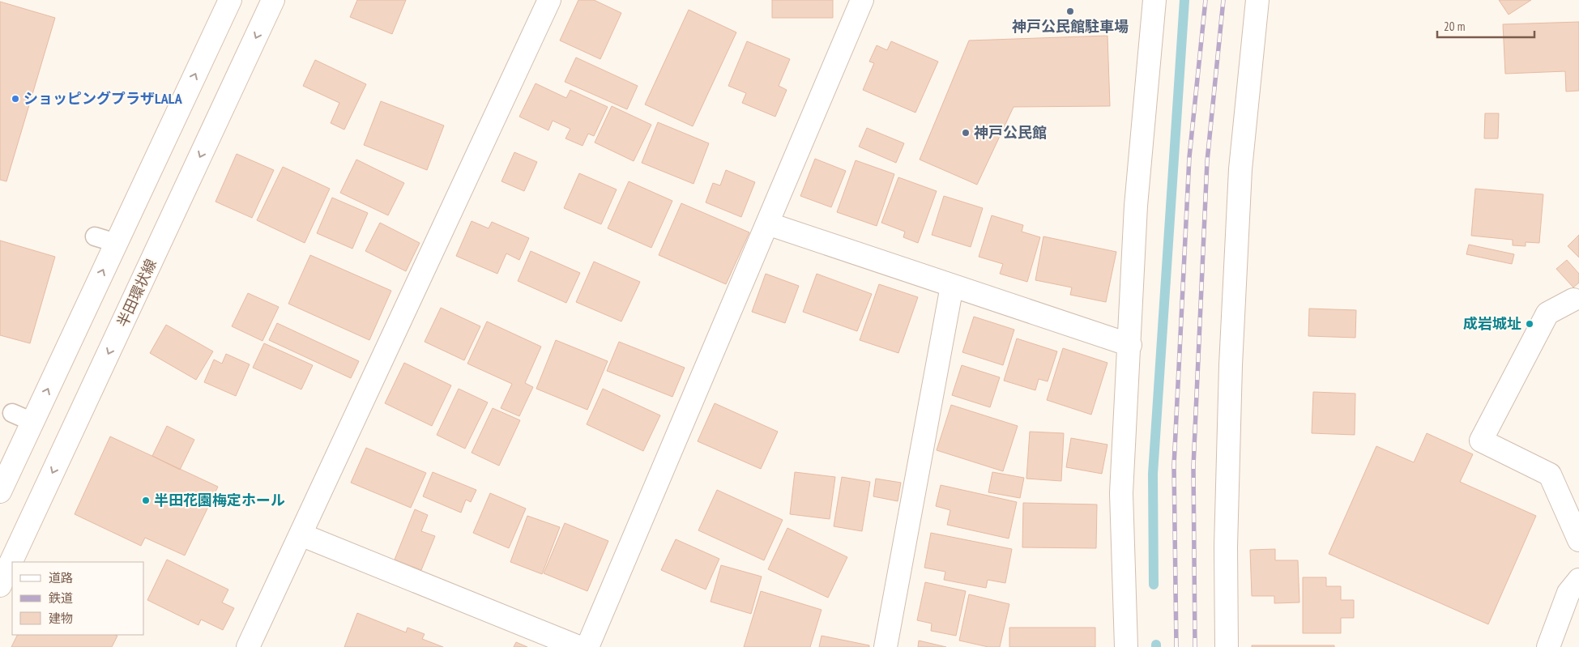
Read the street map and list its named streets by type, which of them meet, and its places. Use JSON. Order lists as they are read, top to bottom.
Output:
{
  "streets": {
    "street": ["半田環状線"]
  },
  "places": [
    "神戸公民館駐車場",
    "ショッピングプラザLALA",
    "神戸公民館",
    "成岩城址",
    "半田花園梅定ホール"
  ],
  "legend": ["道路", "鉄道", "建物"],
  "scale_bar": "20 m"
}
